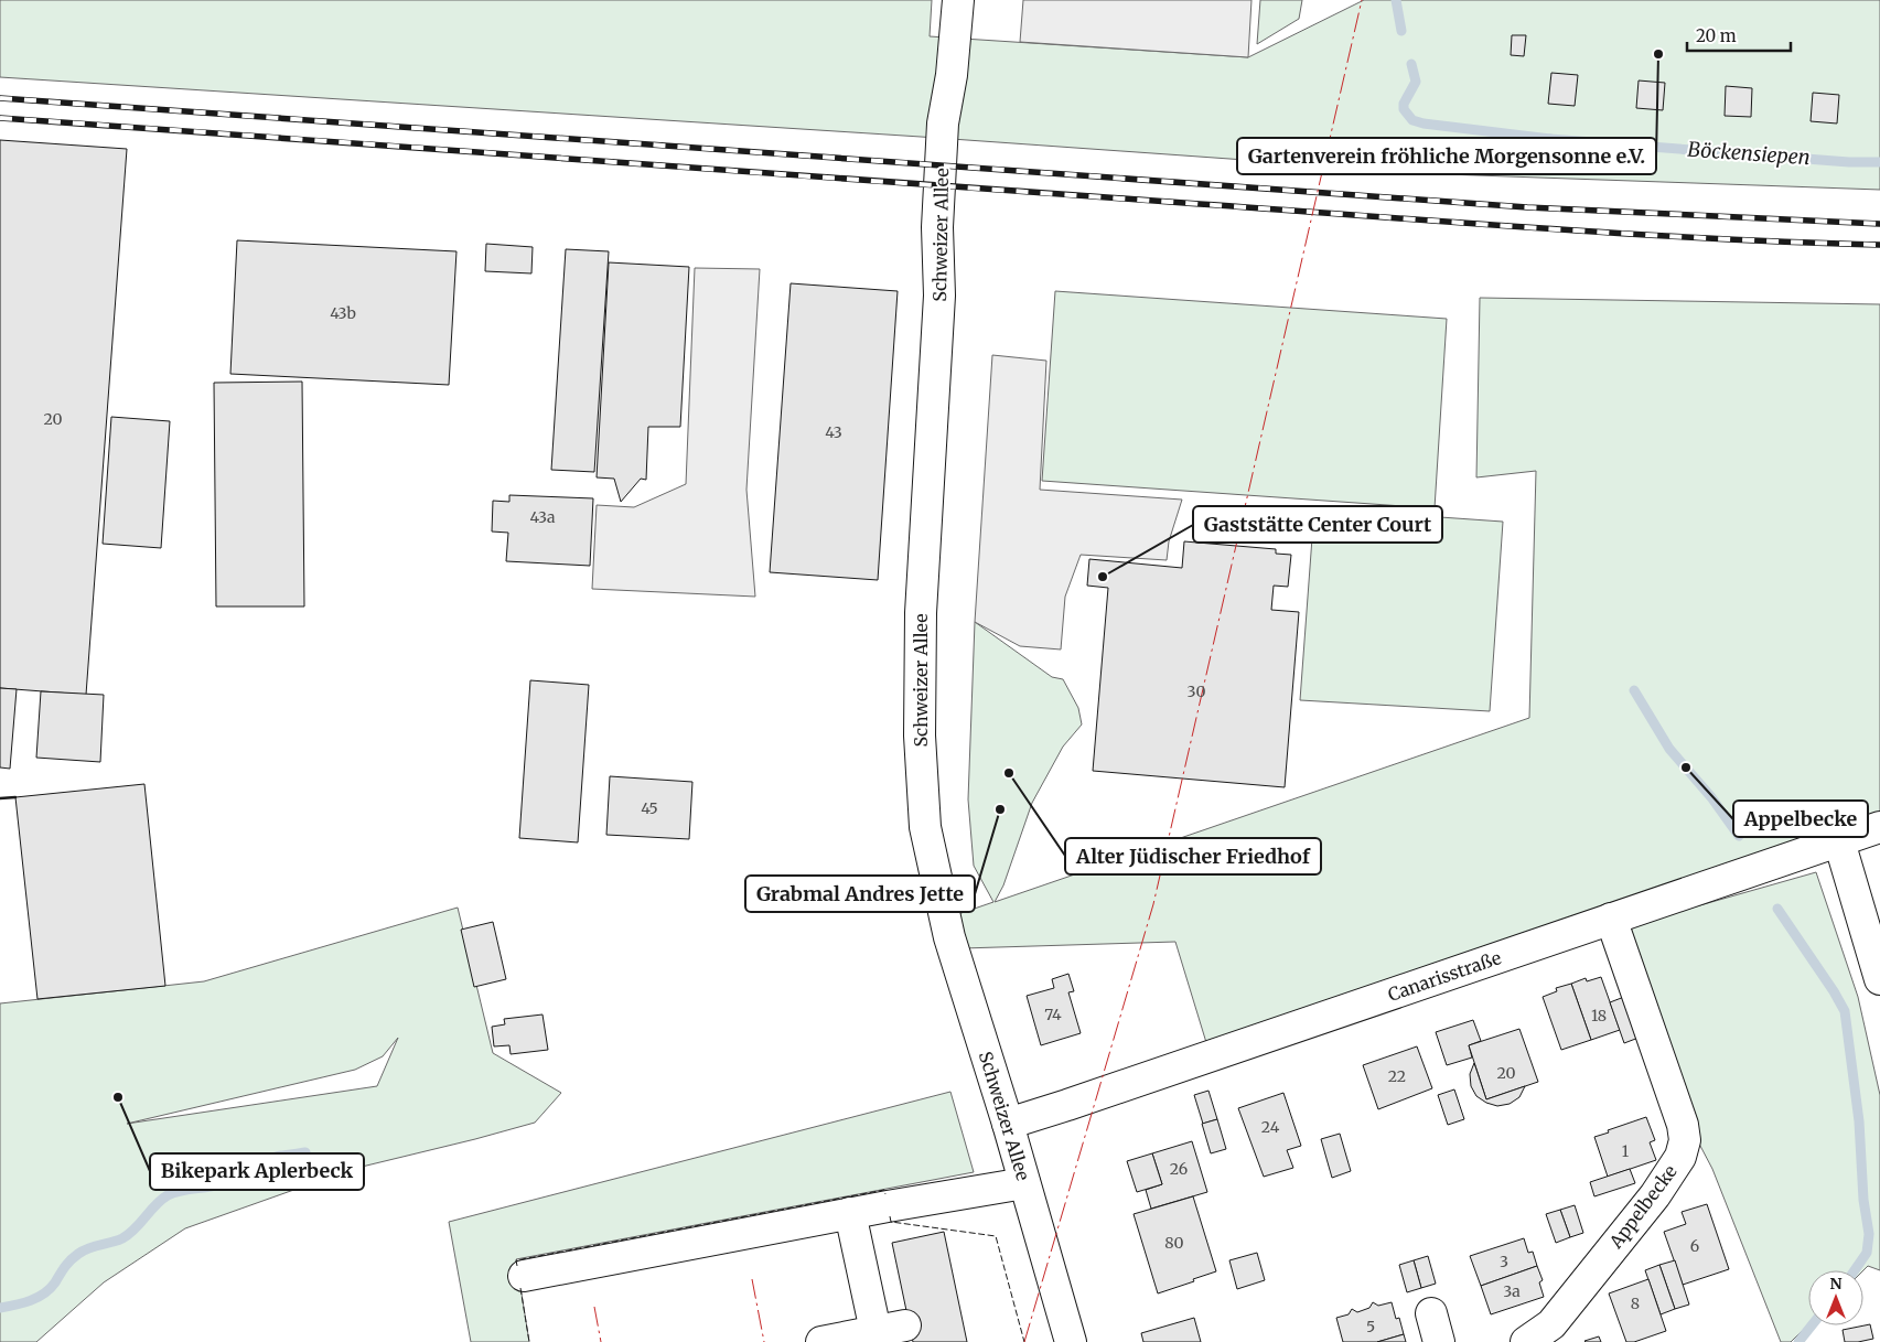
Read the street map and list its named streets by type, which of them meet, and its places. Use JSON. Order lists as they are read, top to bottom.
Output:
{
  "streets": {
    "street": ["Schweizer Allee", "Canarisstraße", "Appelbecke"]
  },
  "crossings": [
    ["Schweizer Allee", "Canarisstraße"],
    ["Canarisstraße", "Appelbecke"]
  ],
  "water": ["Böckensiepen"],
  "places": [
    "Gartenverein fröhliche Morgensonne e.V.",
    "Gaststätte Center Court",
    "Appelbecke",
    "Alter Jüdischer Friedhof",
    "Grabmal Andres Jette",
    "Bikepark Aplerbeck"
  ],
  "house_numbers": [
    "43b",
    "20",
    "43",
    "43a",
    "30",
    "45",
    "74",
    "18",
    "20",
    "22",
    "24",
    "1",
    "26",
    "80",
    "6",
    "3",
    "3a",
    "8",
    "5"
  ],
  "scale_bar": "20 m",
  "north": "top"
}
